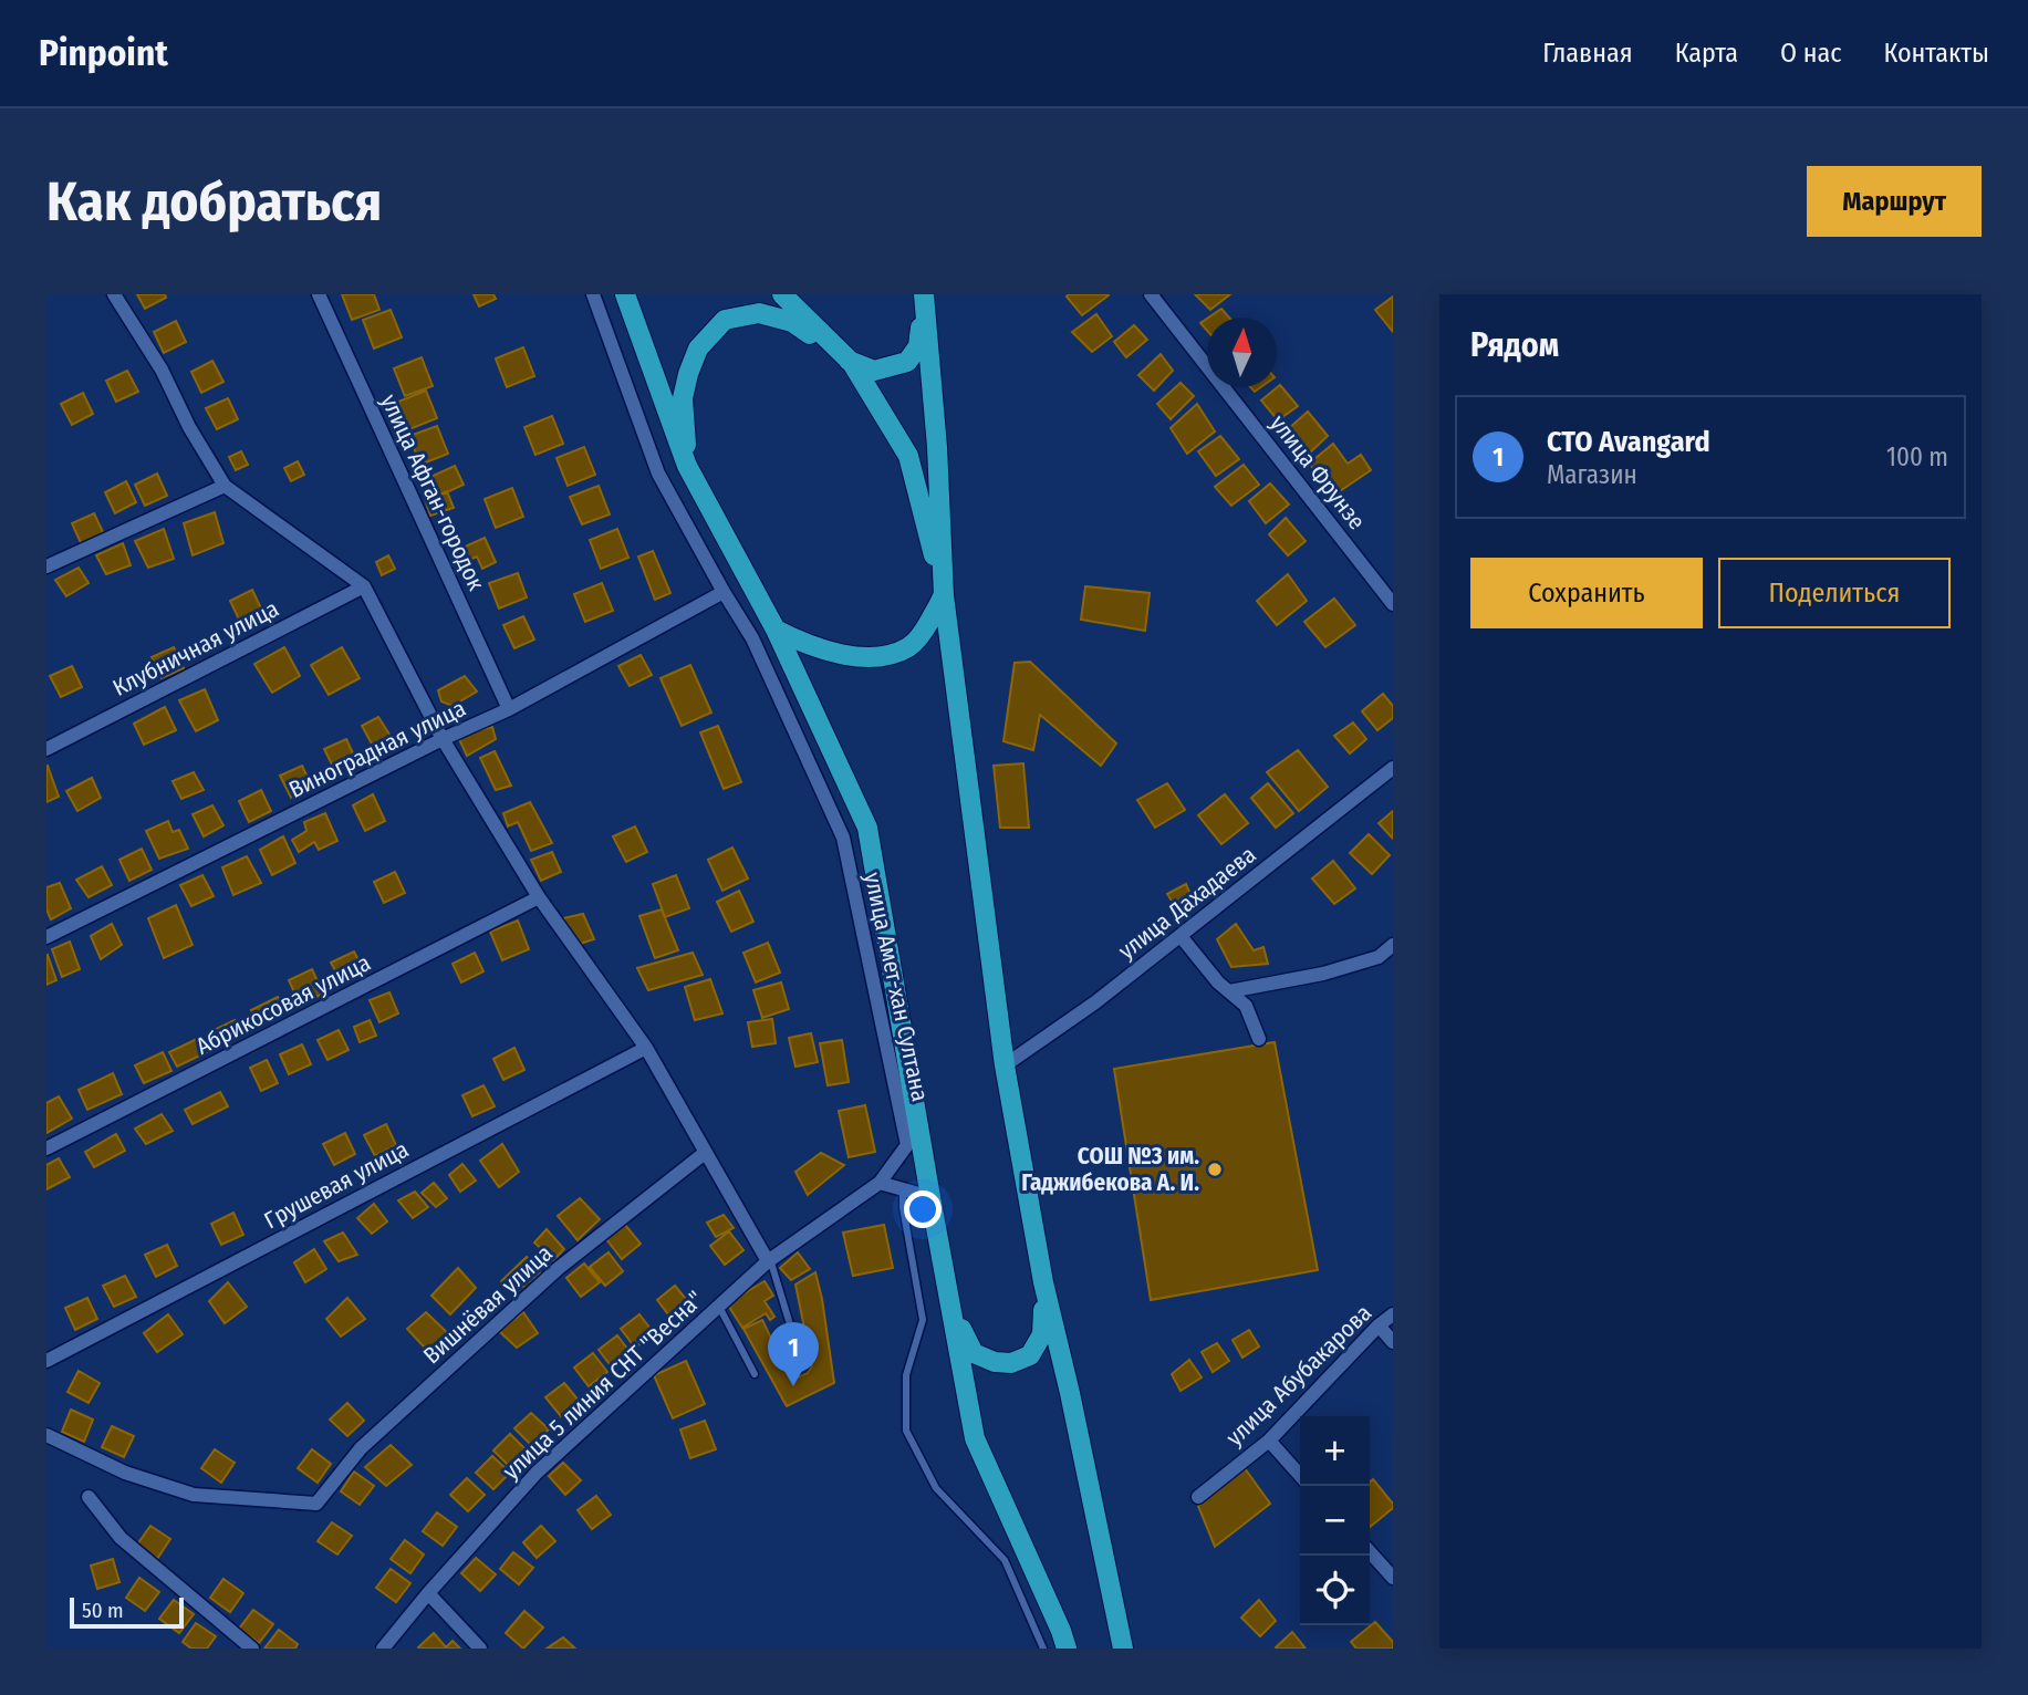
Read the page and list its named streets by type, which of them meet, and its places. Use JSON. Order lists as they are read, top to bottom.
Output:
{
  "streets": {
    "street": [
      "улица Фрунзе",
      "улица Афган-городок",
      "Клубничная улица",
      "Виноградная улица",
      "улица Дахадаева",
      "улица Амет-хан Султана",
      "Абрикосовая улица",
      "Грушевая улица",
      "Вишнёвая улица",
      "улица Абубакарова",
      "улица 5 линия СНТ \"Весна\""
    ]
  },
  "crossings": [
    ["улица Афган-городок", "Виноградная улица"],
    ["Виноградная улица", "улица Амет-хан Султана"],
    ["улица Амет-хан Султана", "улица 5 линия СНТ \"Весна\""]
  ],
  "places": ["СОШ №3 им. Гаджибекова А. И."],
  "scale_bar": "50 m",
  "north": "top",
  "page": {
    "header": "Pinpoint",
    "nav": [
      "Главная",
      "Карта",
      "О нас",
      "Контакты"
    ],
    "buttons": [
      "Маршрут",
      ["Сохранить", "Поделиться"]
    ],
    "title": "Как добраться",
    "heading": "Рядом",
    "list": [
      {
        "mark": "1",
        "name": "СТО Avangard",
        "note": "Магазин",
        "value": "100 m"
      }
    ],
    "pins": "1",
    "map_buttons": ["+", "−"],
    "scale": "50 m"
  }
}
